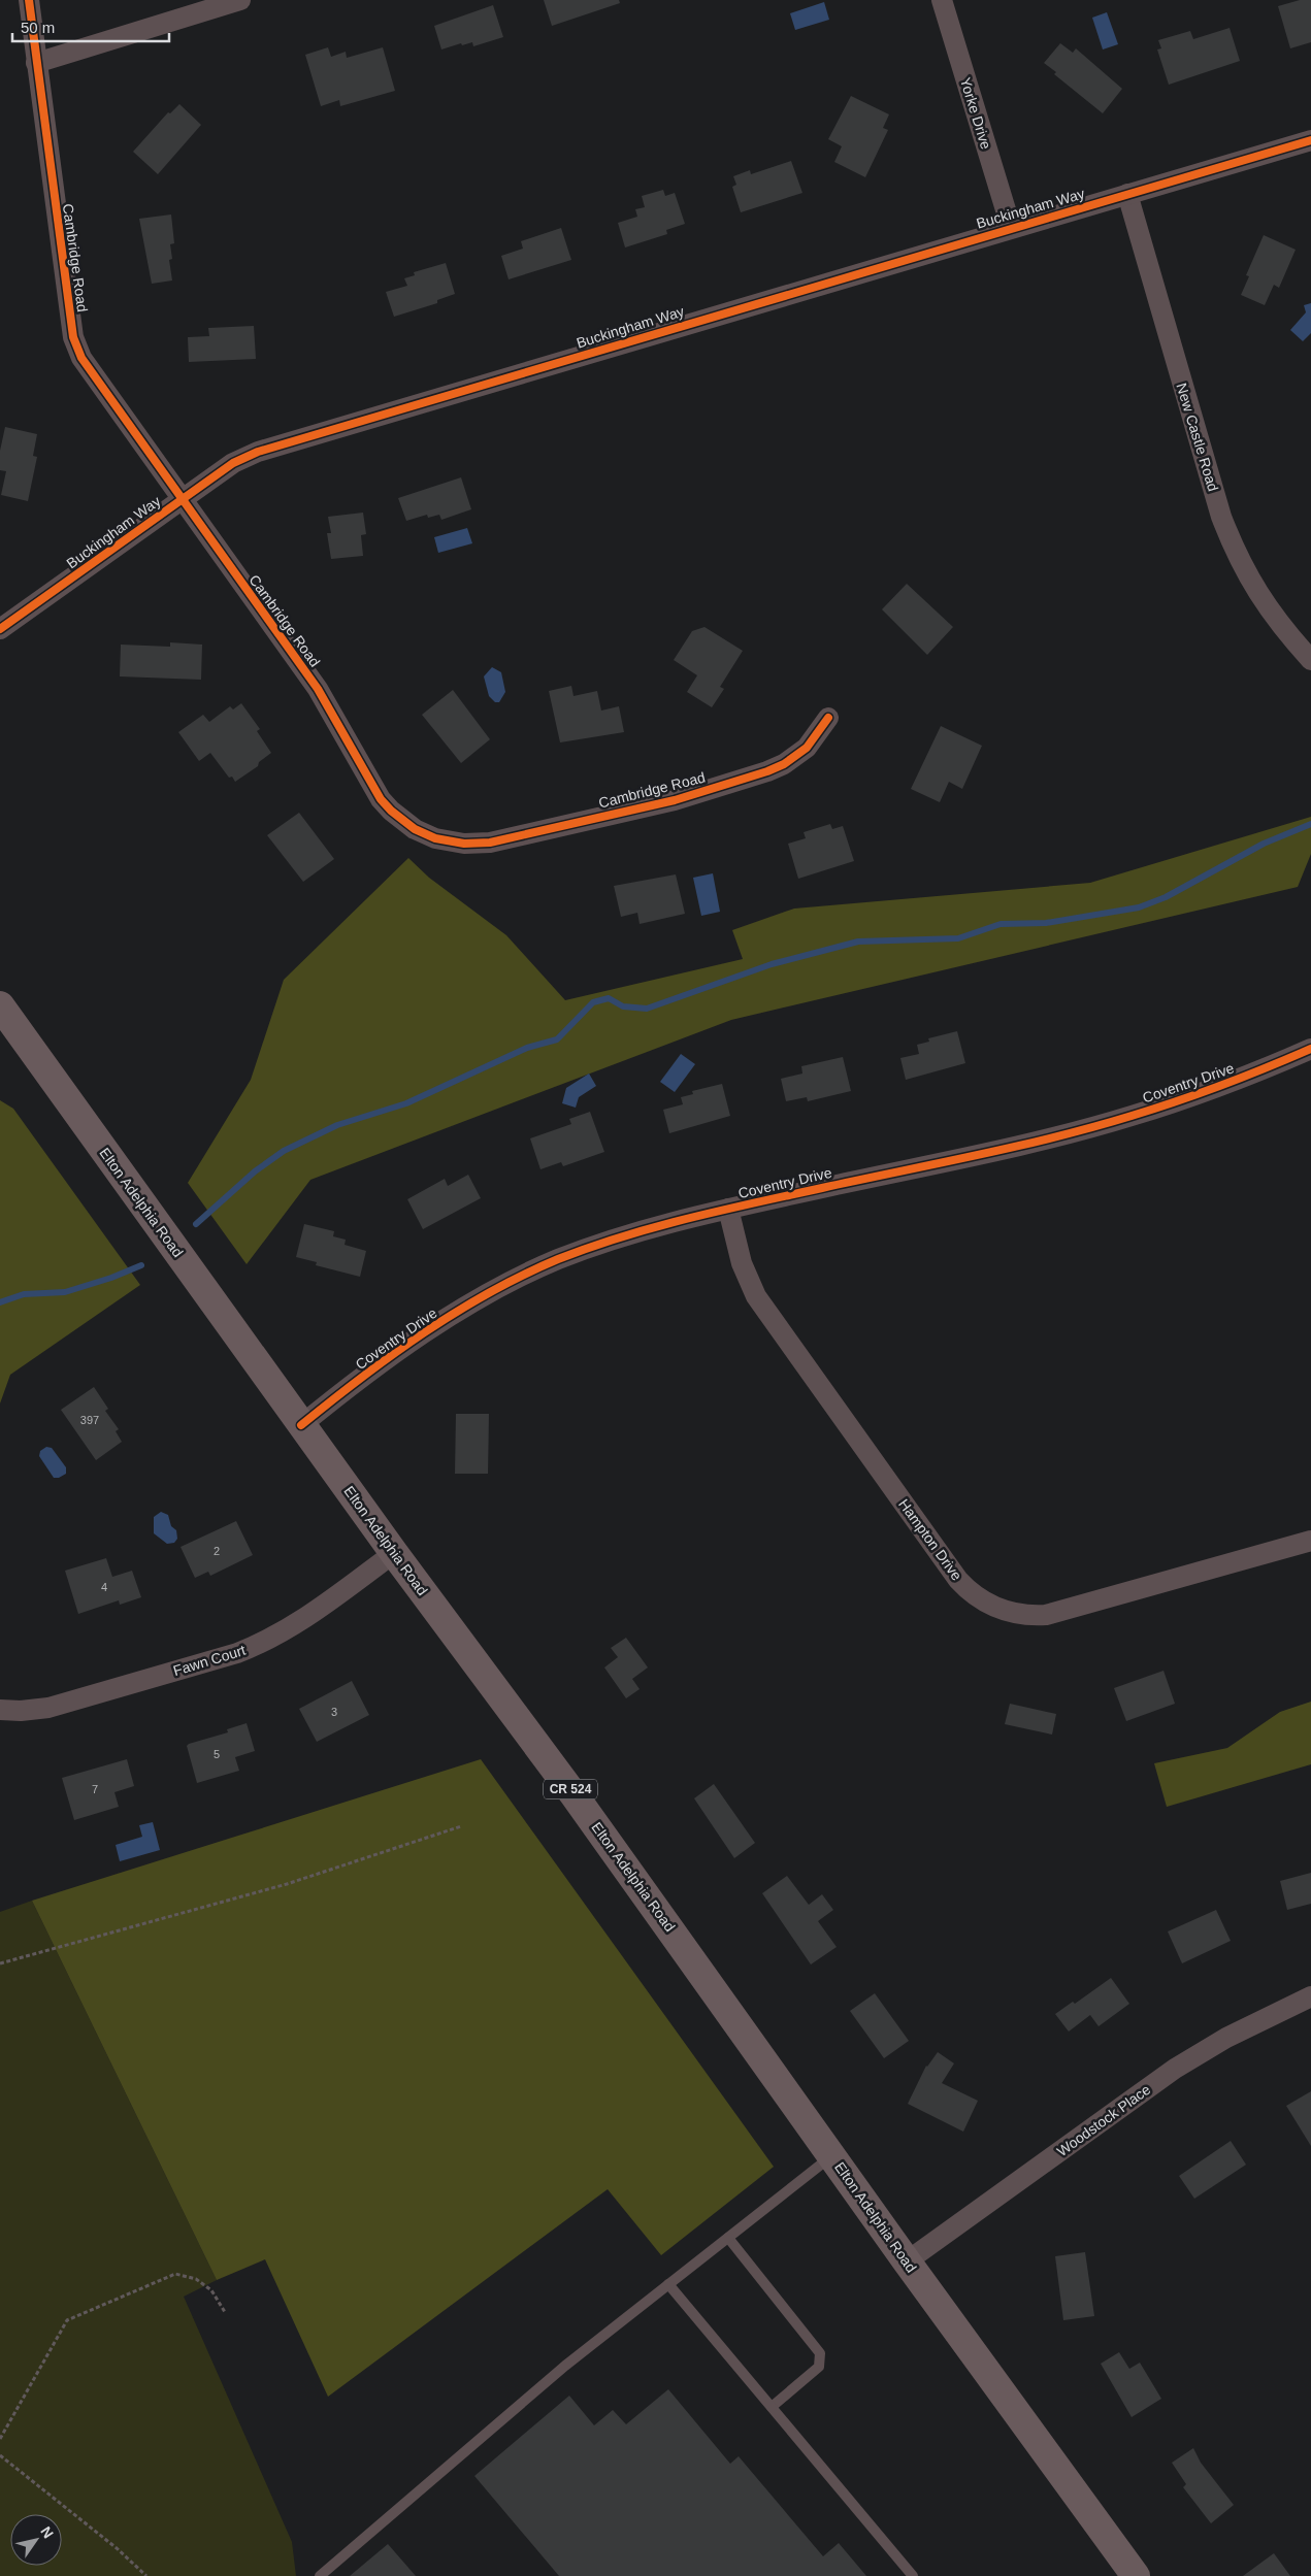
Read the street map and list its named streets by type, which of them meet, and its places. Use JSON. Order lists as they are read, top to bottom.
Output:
{
  "streets": {
    "main road": ["Elton Adelphia Road", "CR 524"],
    "street": [
      "Yorke Drive",
      "Buckingham Way",
      "Cambridge Road",
      "New Castle Road",
      "Coventry Drive",
      "Hampton Drive",
      "Fawn Court",
      "Woodstock Place"
    ]
  },
  "crossings": [
    ["Yorke Drive", "Buckingham Way"],
    ["Buckingham Way", "Cambridge Road"],
    ["Buckingham Way", "New Castle Road"],
    ["Coventry Drive", "Elton Adelphia Road"],
    ["Coventry Drive", "Hampton Drive"],
    ["Elton Adelphia Road", "Fawn Court"],
    ["Elton Adelphia Road", "Woodstock Place"]
  ],
  "house_numbers": [
    "397",
    "2",
    "4",
    "3",
    "5",
    "7"
  ],
  "scale_bar": "50 m",
  "north": "top right"
}
